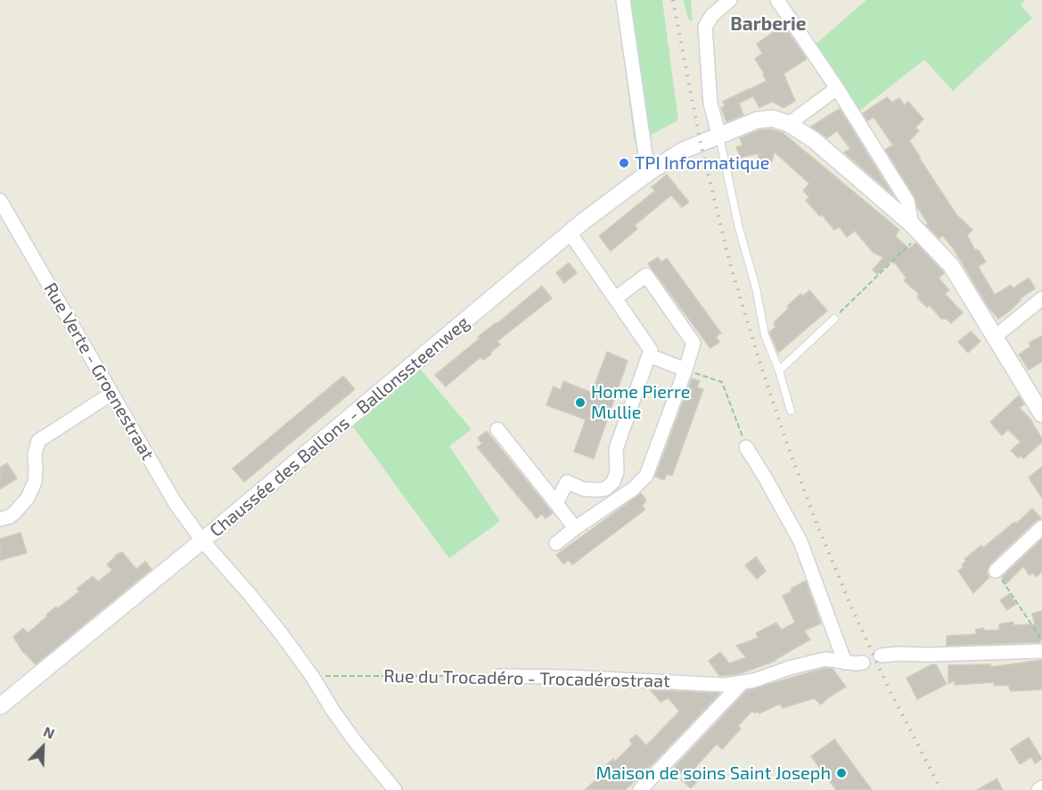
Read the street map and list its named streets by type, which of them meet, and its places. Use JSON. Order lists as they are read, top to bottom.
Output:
{
  "streets": {
    "street": ["Rue Verte - Groenestraat", "Chaussée des Ballons - Ballonssteenweg", "Rue du Trocadéro - Trocadérostraat"]
  },
  "crossings": [
    ["Rue Verte - Groenestraat", "Chaussée des Ballons - Ballonssteenweg"],
    ["Rue Verte - Groenestraat", "Rue du Trocadéro - Trocadérostraat"]
  ],
  "districts": ["Barberie"],
  "places": ["TPI Informatique", "Home Pierre Mullie", "Maison de soins Saint Joseph"],
  "north": "top right"
}
